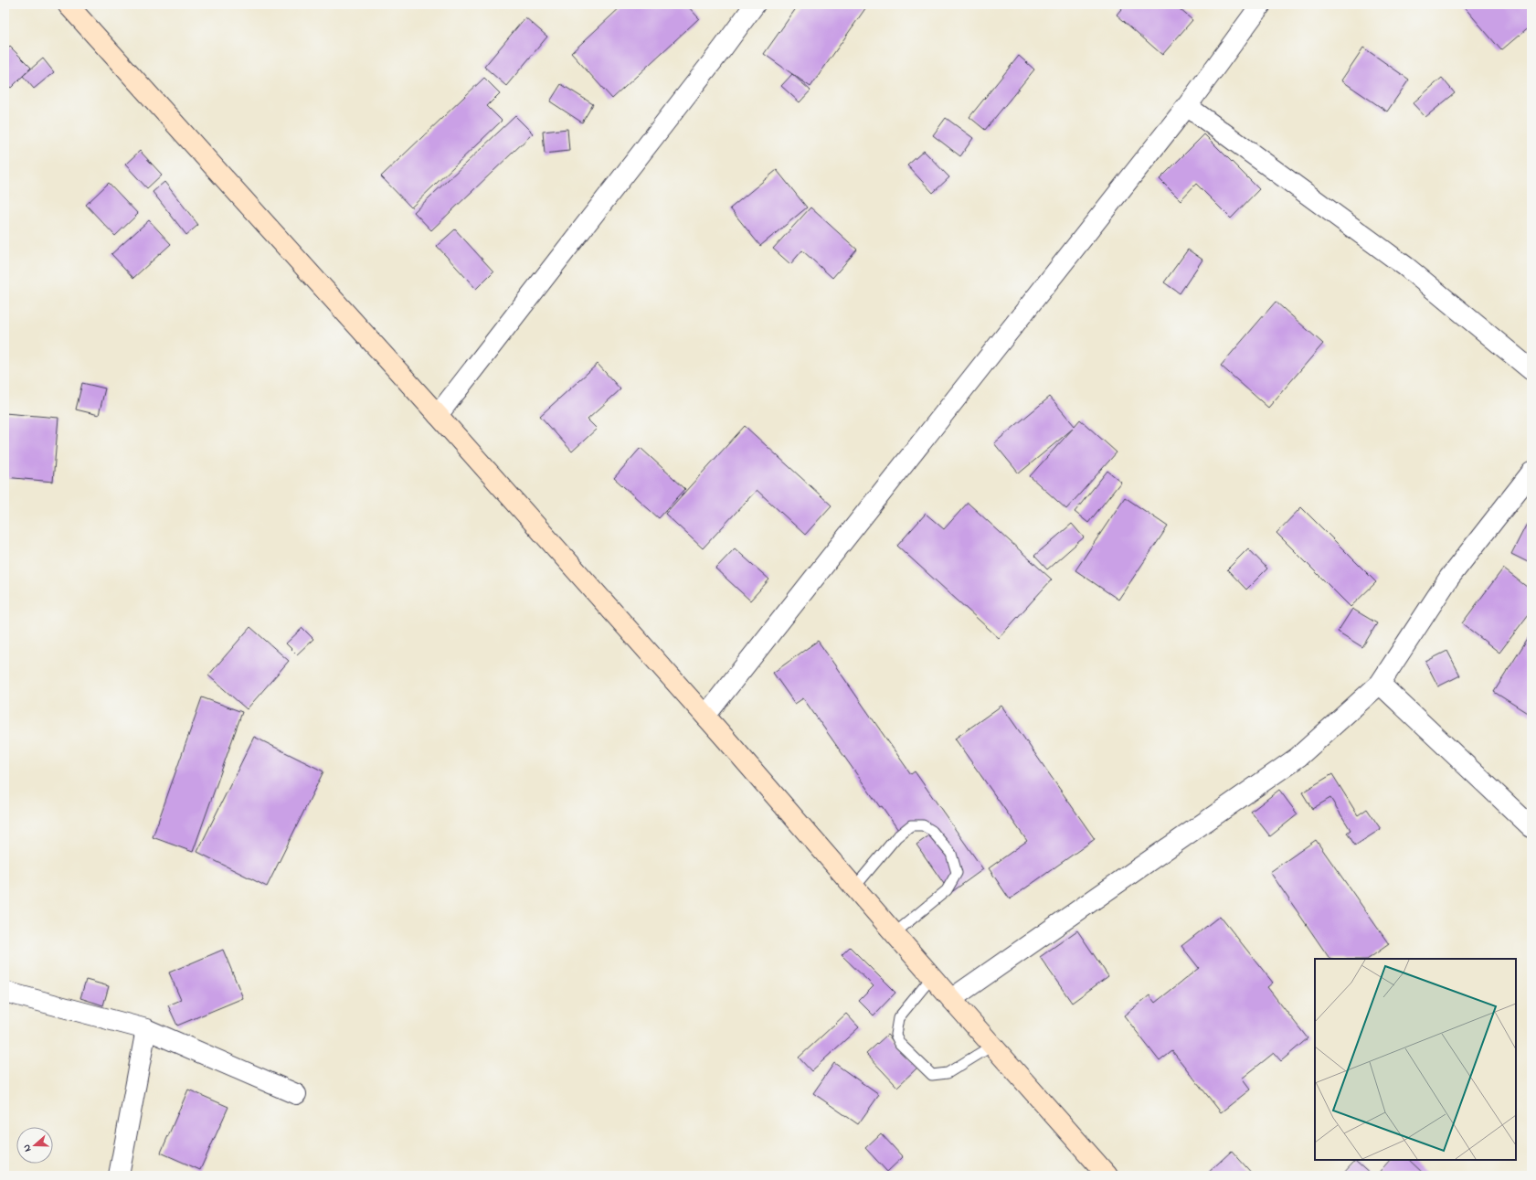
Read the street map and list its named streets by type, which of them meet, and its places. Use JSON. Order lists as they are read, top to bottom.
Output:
{
  "north": "left"
}
